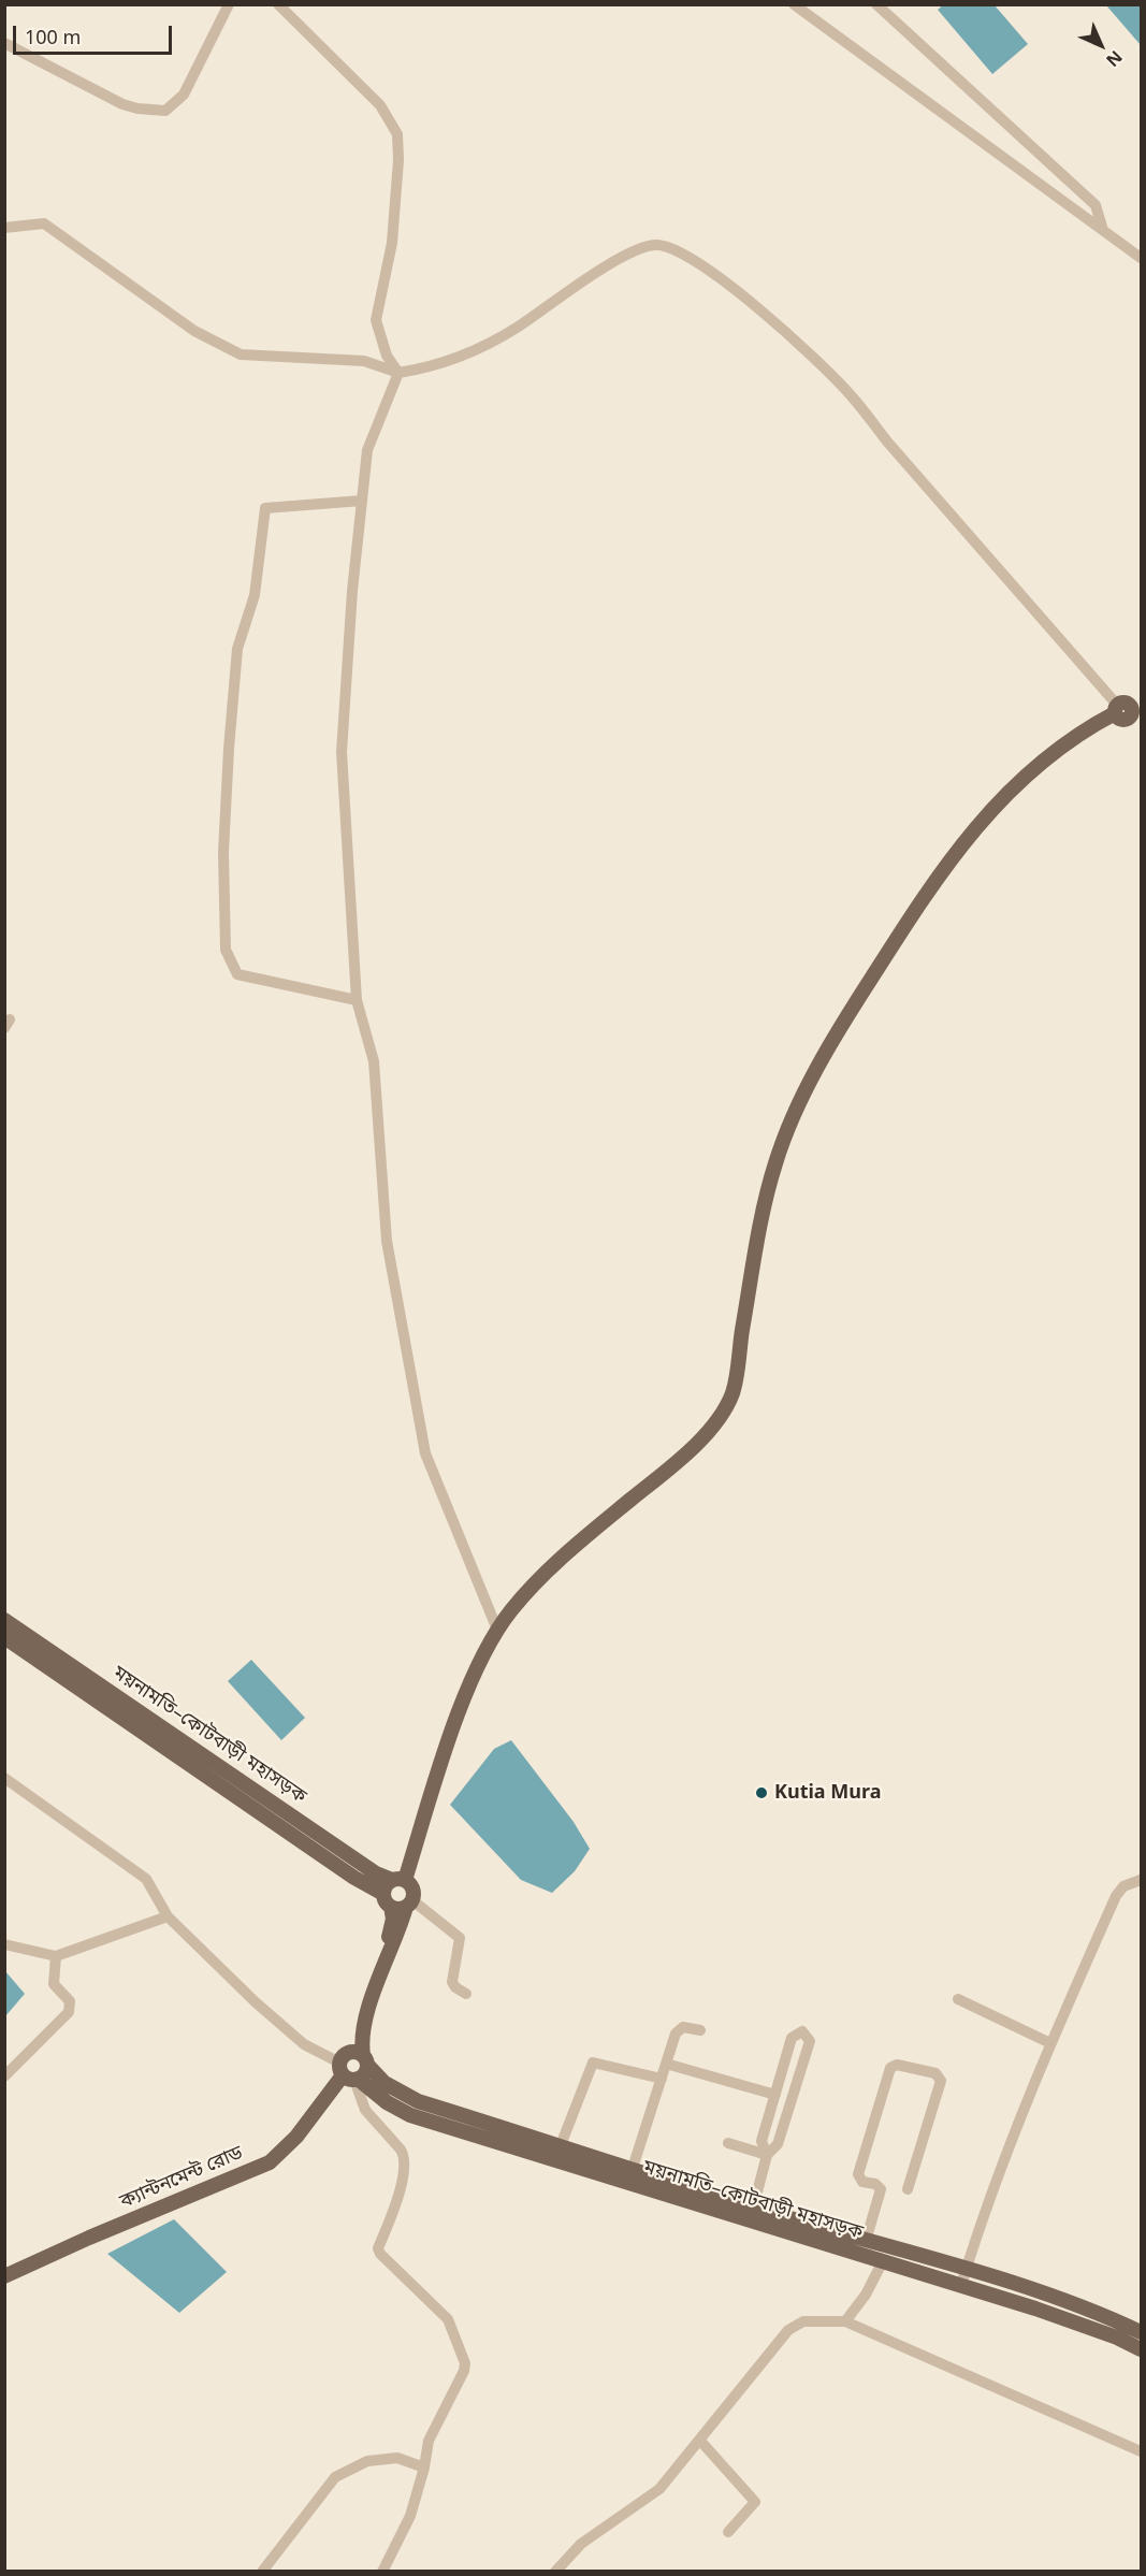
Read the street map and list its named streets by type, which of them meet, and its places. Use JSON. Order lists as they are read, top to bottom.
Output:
{
  "streets": {
    "main road": ["ময়নামতি–কোটবাড়ী মহাসড়ক", "ক্যান্টনমেন্ট রোড"]
  },
  "crossings": [
    ["ময়নামতি–কোটবাড়ী মহাসড়ক", "ক্যান্টনমেন্ট রোড"]
  ],
  "places": ["Kutia Mura"],
  "scale_bar": "100 m",
  "north": "bottom right"
}
